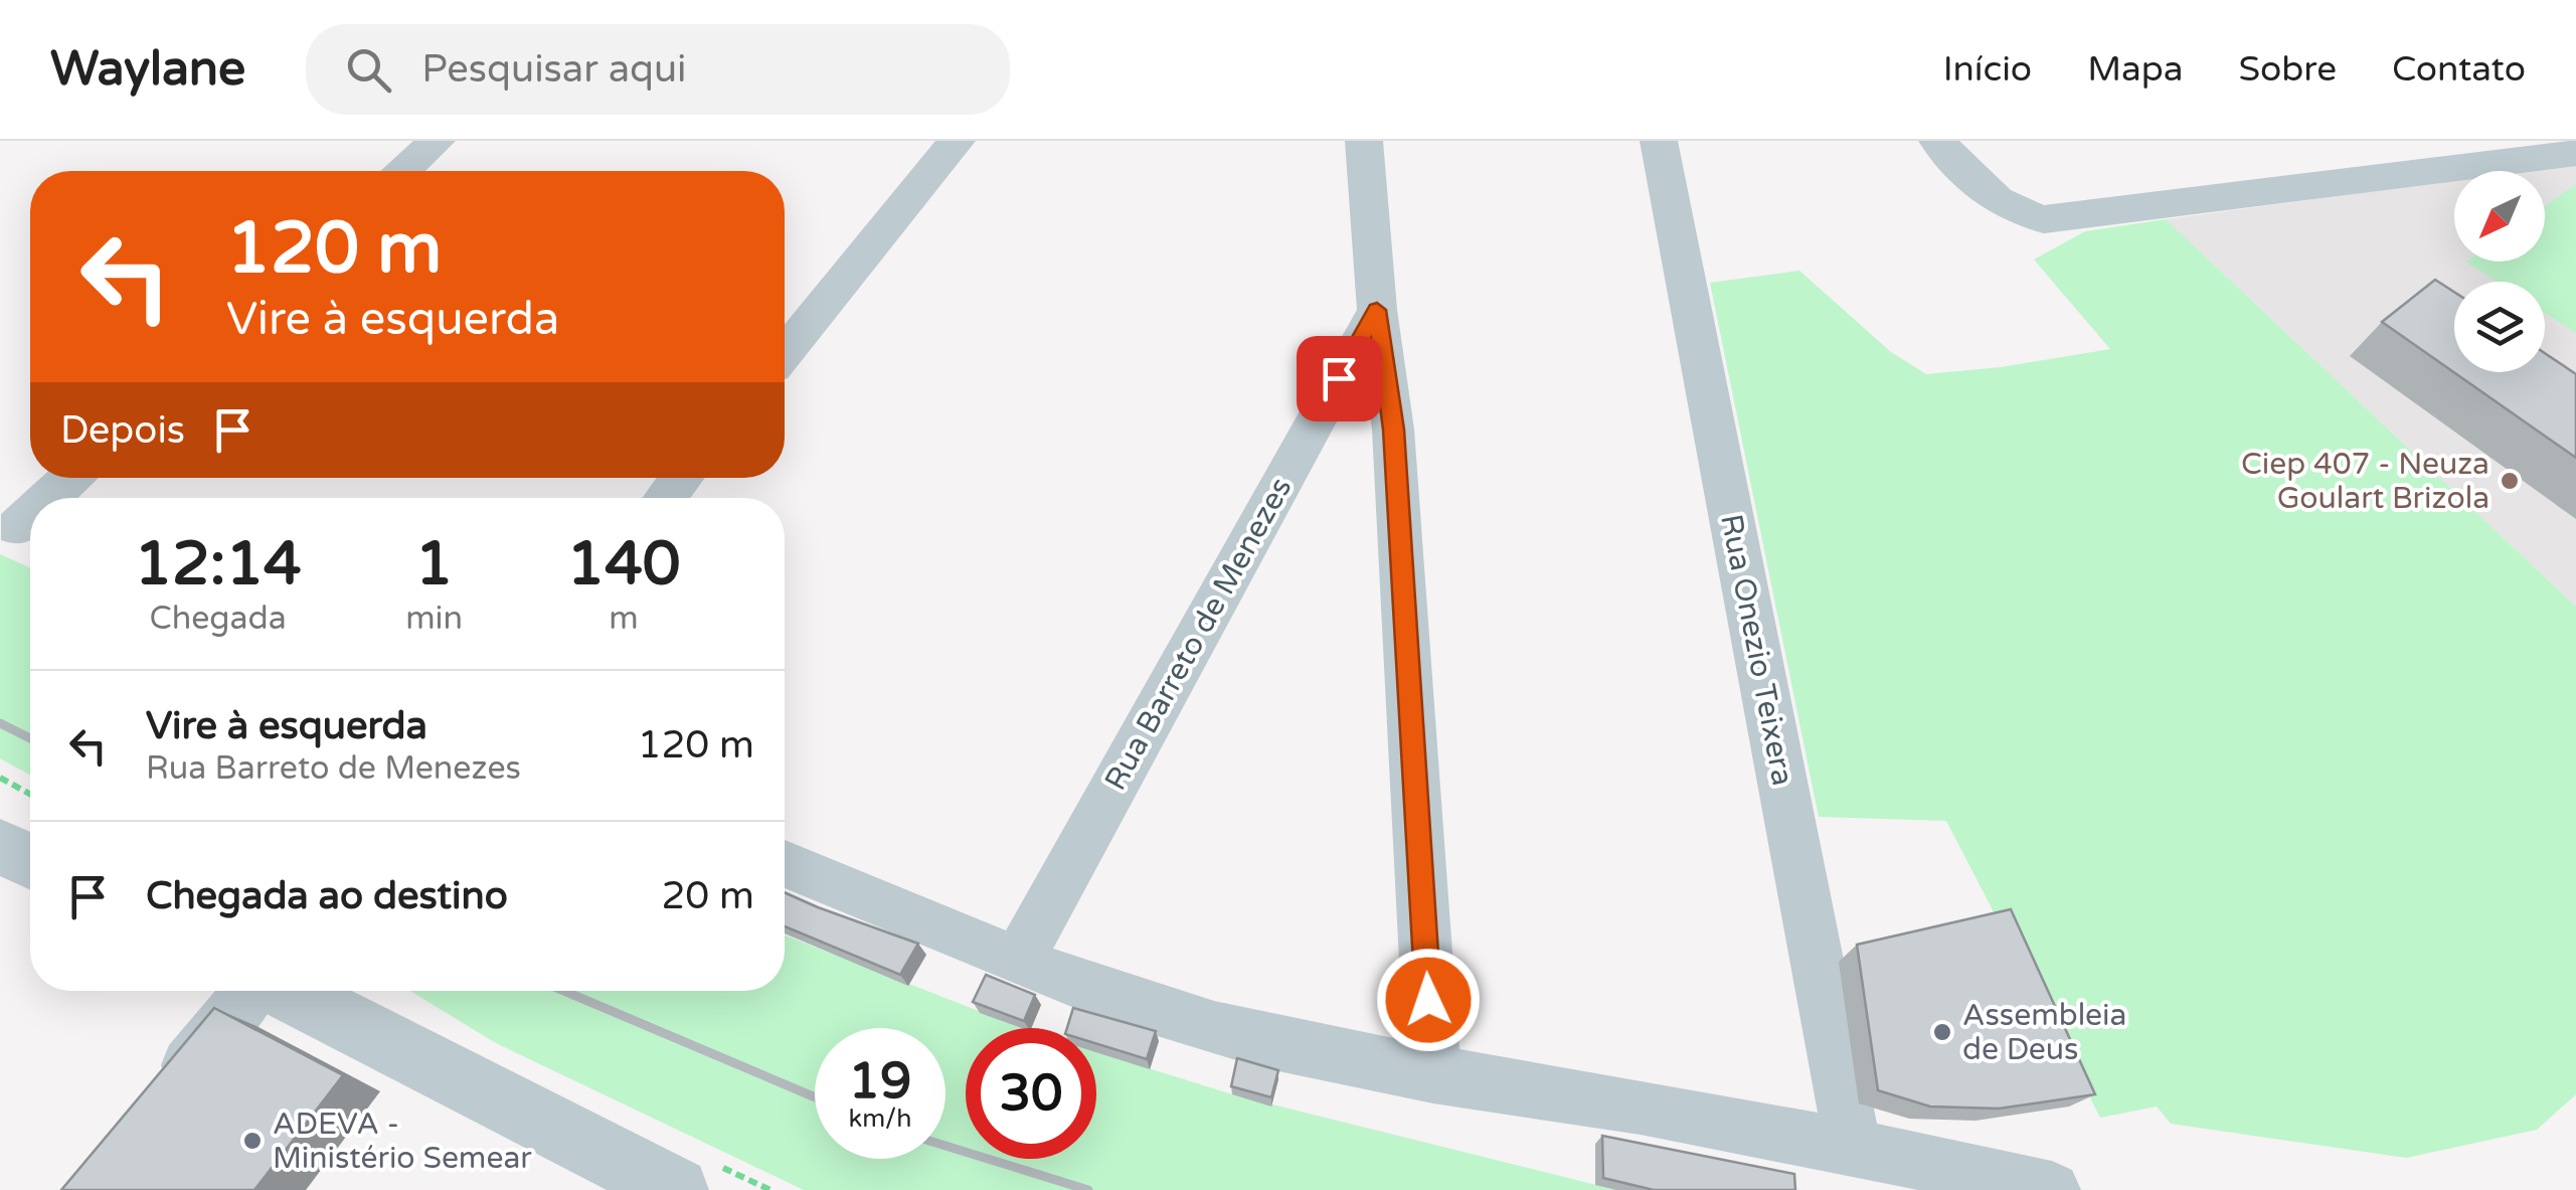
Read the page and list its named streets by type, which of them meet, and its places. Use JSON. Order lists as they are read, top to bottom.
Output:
{
  "streets": {
    "street": ["Rua Barreto de Menezes", "Rua Onezio Teixera"]
  },
  "places": ["Ciep 407 - Neuza Goulart Brizola", "Assembleia de Deus", "ADEVA - Ministério Semear"],
  "north": "bottom left",
  "page": {
    "header": "Waylane",
    "search": "Pesquisar aqui",
    "nav": [
      "Início",
      "Mapa",
      "Sobre",
      "Contato"
    ],
    "turn": ["120 m", "Vire à esquerda"],
    "then": "Depois",
    "eta": [
      "12:14",
      "Chegada",
      "1",
      "min",
      "140",
      "m"
    ],
    "list": [
      {
        "name": "Vire à esquerda",
        "note": "Rua Barreto de Menezes",
        "value": "120 m"
      },
      {
        "name": "Chegada ao destino",
        "value": "20 m"
      }
    ],
    "speed": "19 km/h",
    "limit": "30"
  }
}
